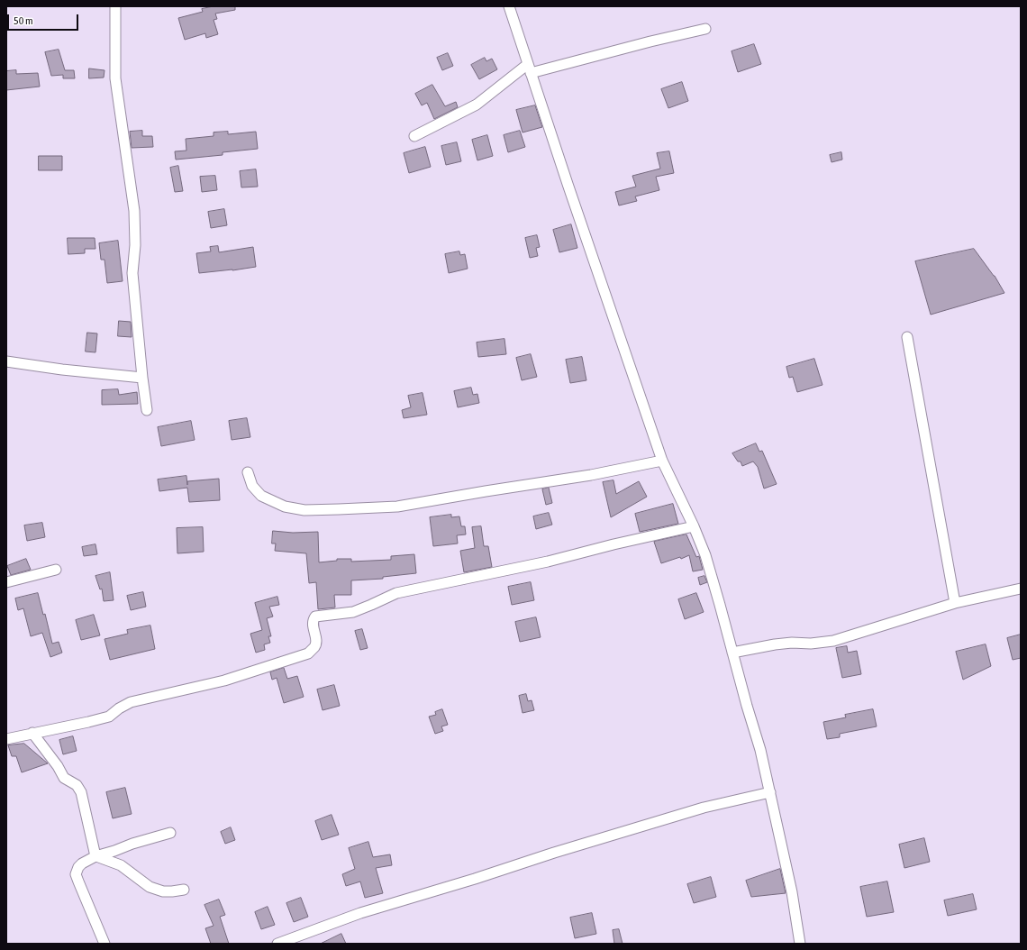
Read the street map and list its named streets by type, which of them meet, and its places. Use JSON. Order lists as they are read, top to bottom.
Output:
{
  "scale_bar": "50 m"
}
